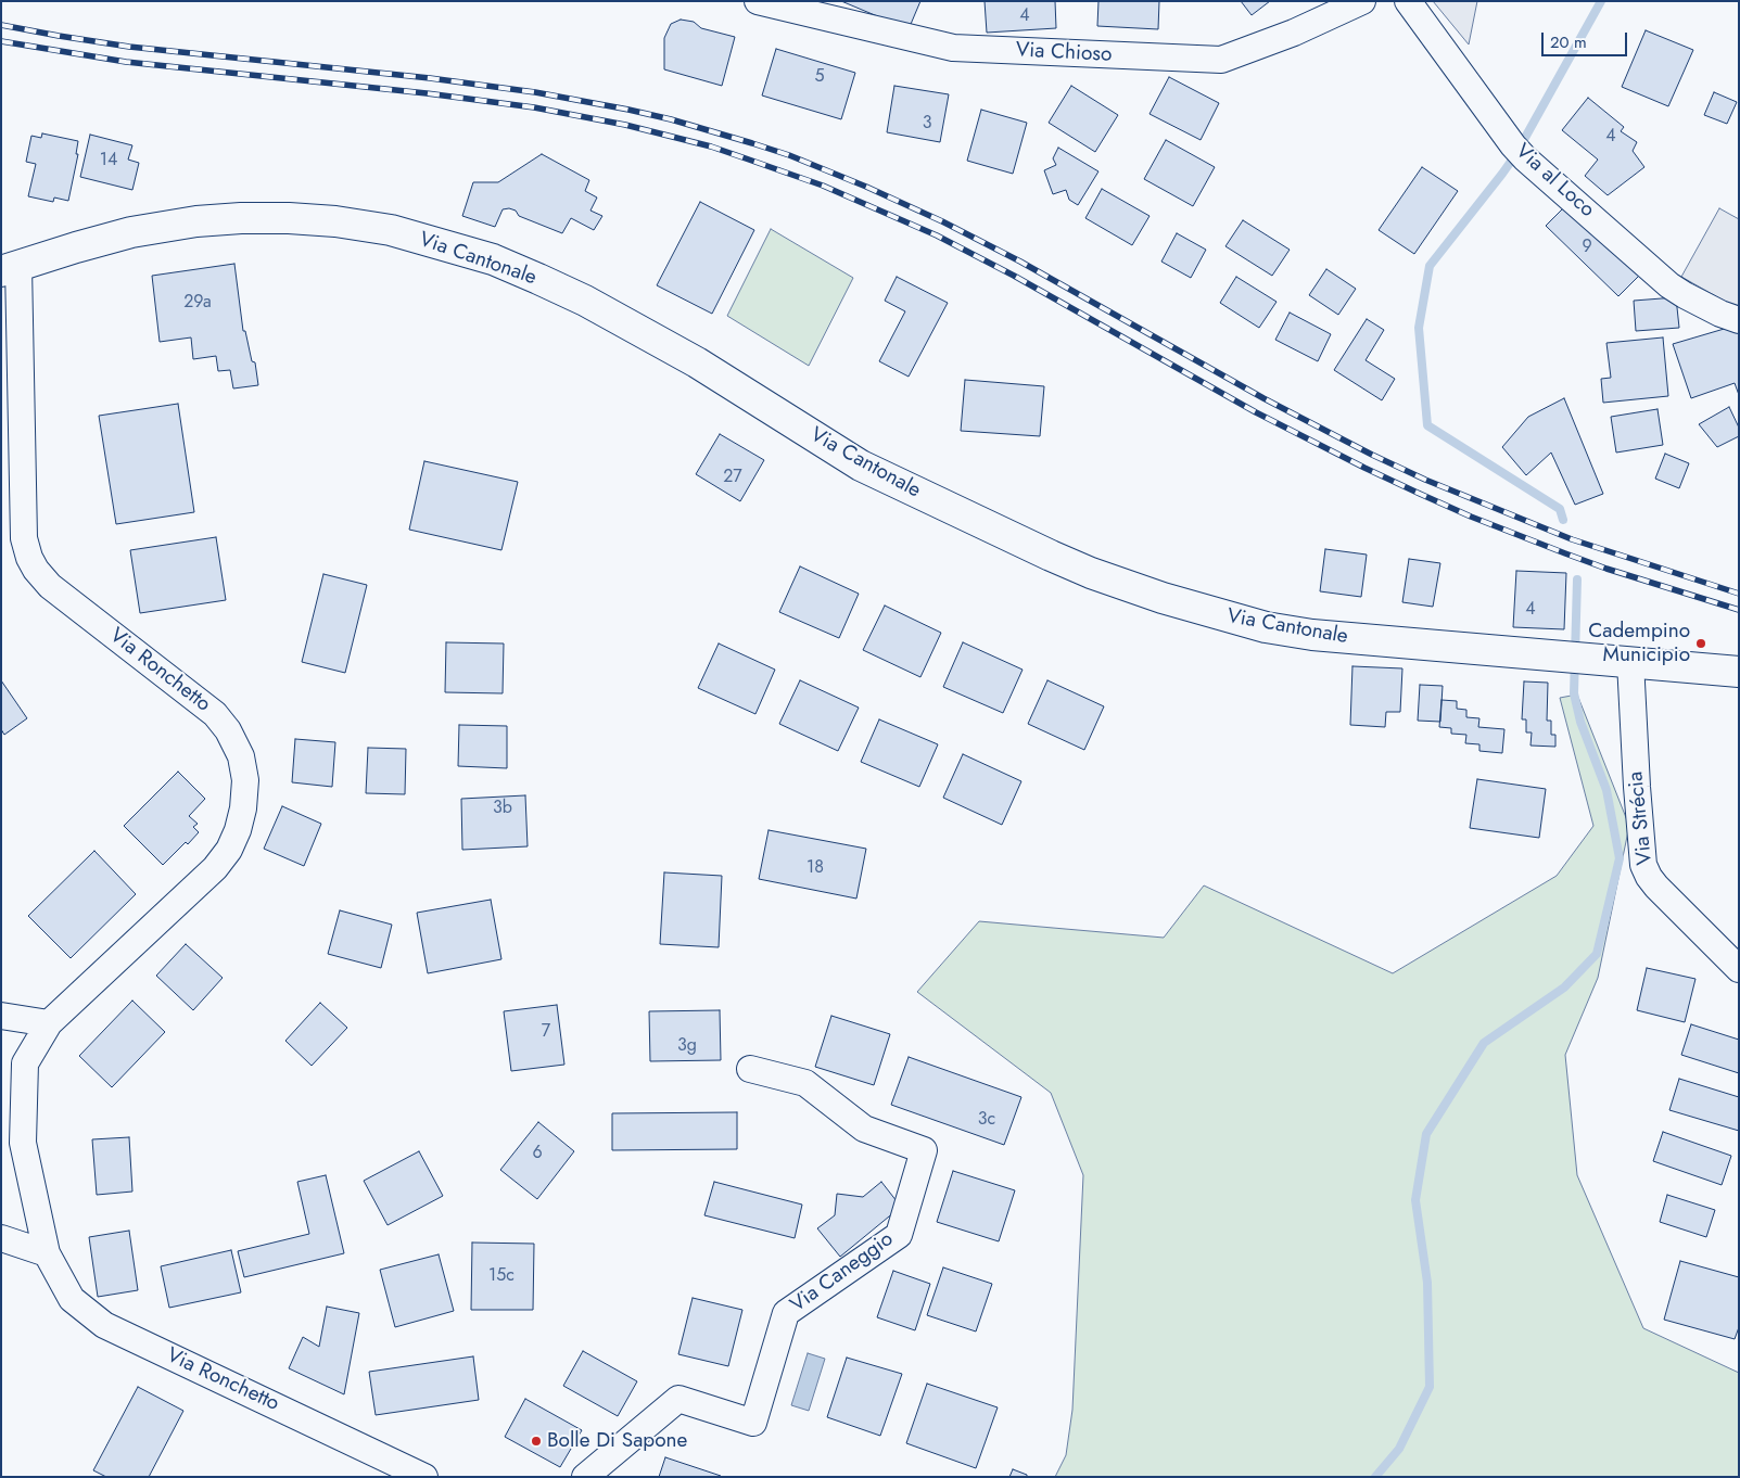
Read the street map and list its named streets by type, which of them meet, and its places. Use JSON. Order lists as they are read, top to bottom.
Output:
{
  "streets": {
    "main road": ["Via Cantonale"],
    "street": [
      "Via Chioso",
      "Via al Loco",
      "Via Ronchetto",
      "Via Strécia",
      "Via Caneggio"
    ]
  },
  "crossings": [
    ["Via Cantonale", "Via Ronchetto"],
    ["Via Cantonale", "Via Strécia"]
  ],
  "places": ["Cadempino Municipio", "Bolle Di Sapone"],
  "house_numbers": [
    "4",
    "5",
    "3",
    "4",
    "14",
    "9",
    "29a",
    "27",
    "4",
    "3b",
    "18",
    "7",
    "3g",
    "3c",
    "6",
    "15c"
  ],
  "scale_bar": "20 m"
}
